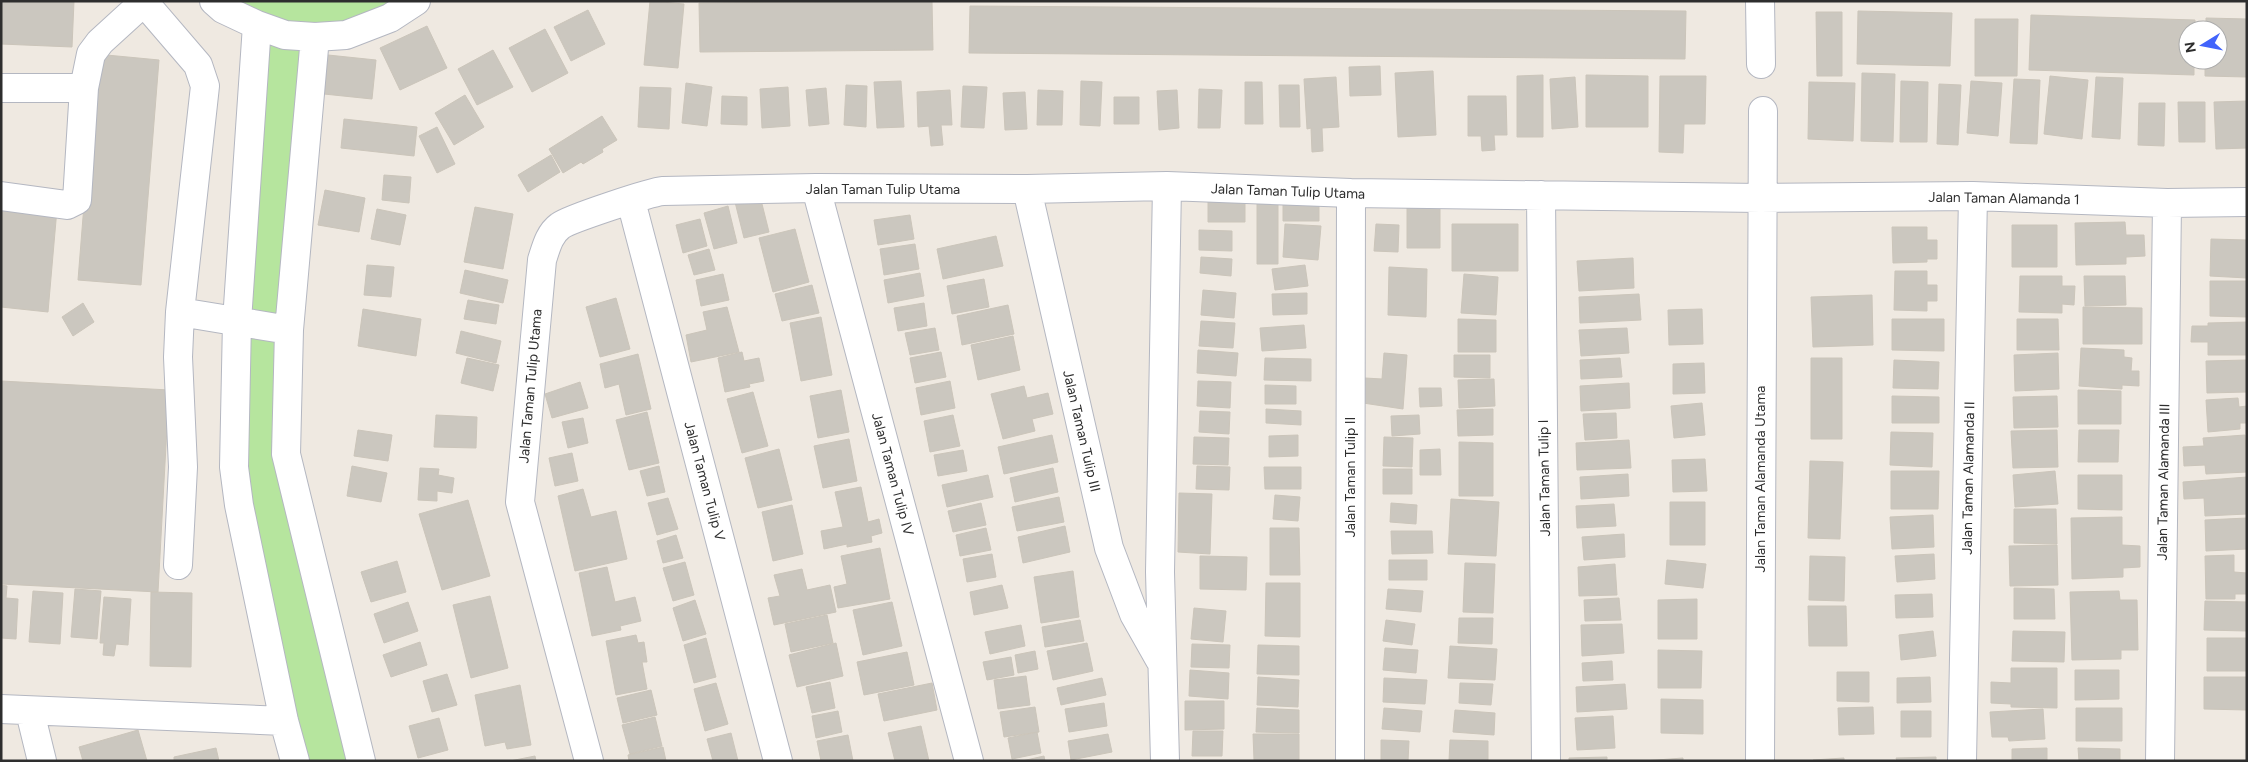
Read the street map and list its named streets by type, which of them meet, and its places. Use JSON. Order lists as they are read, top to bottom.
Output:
{
  "streets": {
    "street": [
      "Jalan Taman Tulip Utama",
      "Jalan Taman Alamanda 1",
      "Jalan Taman Tulip III",
      "Jalan Taman Tulip IV",
      "Jalan Taman Tulip II",
      "Jalan Taman Tulip I",
      "Jalan Taman Alamanda II",
      "Jalan Taman Alamanda Utama",
      "Jalan Taman Tulip V",
      "Jalan Taman Alamanda III"
    ]
  },
  "crossings": [
    ["Jalan Taman Tulip Utama", "Jalan Taman Alamanda 1"],
    ["Jalan Taman Tulip Utama", "Jalan Taman Tulip III"],
    ["Jalan Taman Tulip Utama", "Jalan Taman Tulip IV"],
    ["Jalan Taman Tulip Utama", "Jalan Taman Tulip II"],
    ["Jalan Taman Tulip Utama", "Jalan Taman Tulip I"],
    ["Jalan Taman Tulip Utama", "Jalan Taman Alamanda Utama"],
    ["Jalan Taman Tulip Utama", "Jalan Taman Tulip V"],
    ["Jalan Taman Alamanda 1", "Jalan Taman Alamanda II"],
    ["Jalan Taman Alamanda 1", "Jalan Taman Alamanda Utama"],
    ["Jalan Taman Alamanda 1", "Jalan Taman Alamanda III"]
  ],
  "north": "left"
}
